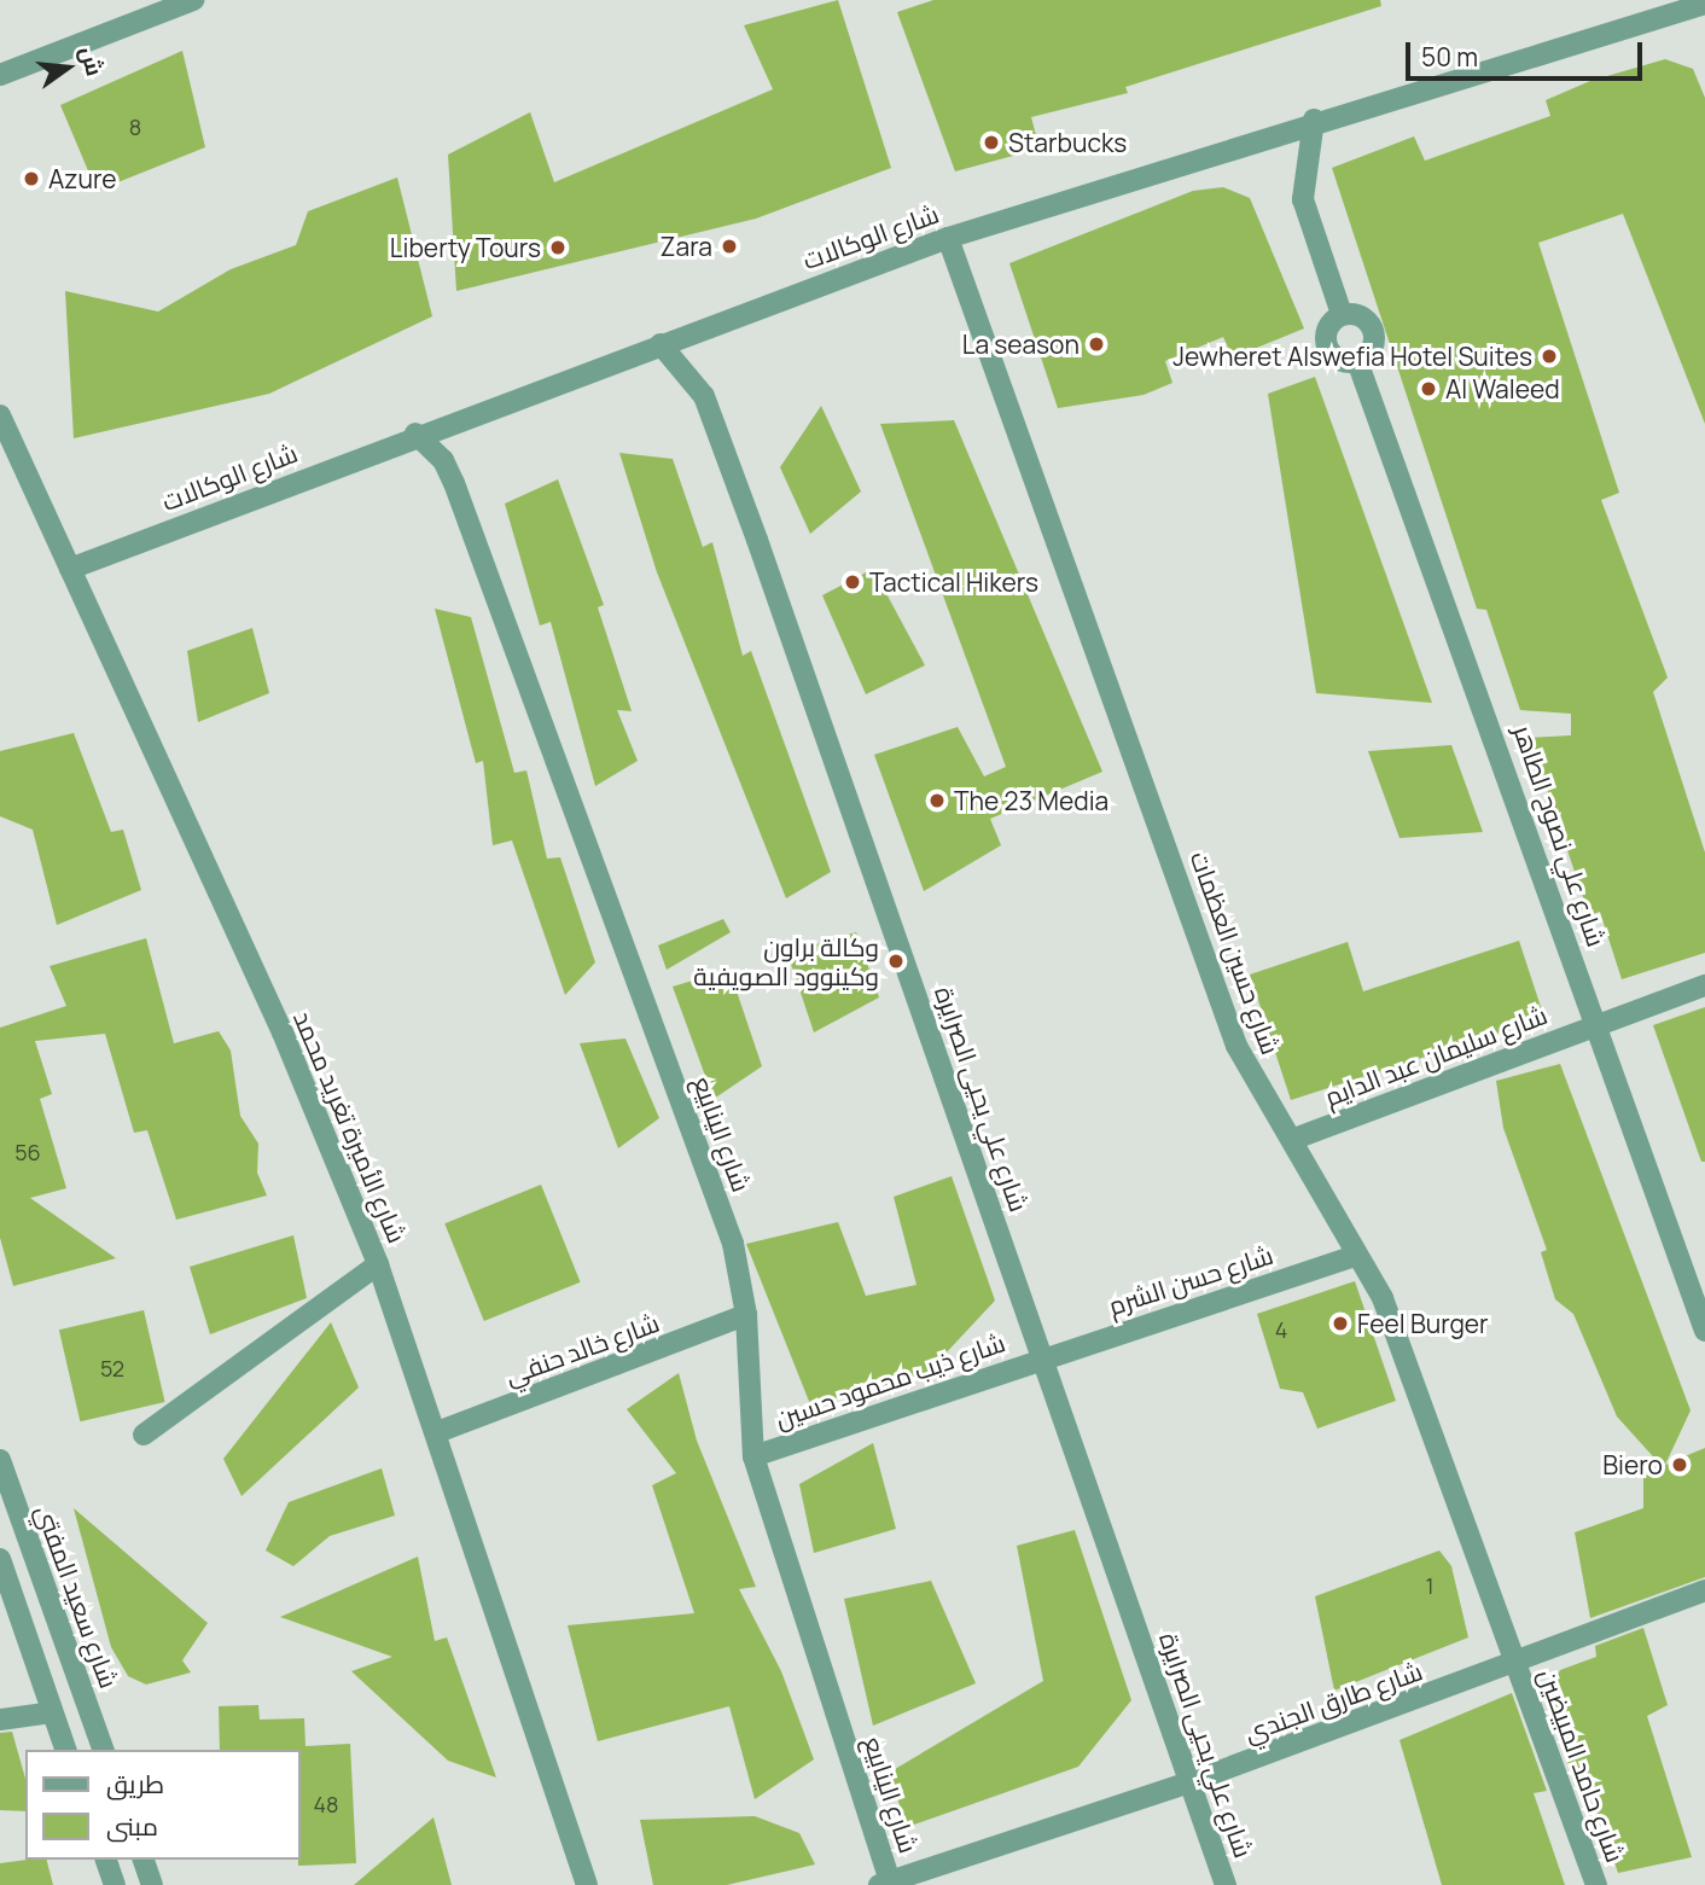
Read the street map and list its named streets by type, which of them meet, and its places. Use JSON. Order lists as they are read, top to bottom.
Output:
{
  "streets": {
    "street": [
      "شارع الوكالات",
      "شارع علي نصوح الطاهر",
      "شارع حسين العظمات",
      "شارع سليمان عبد الدايم",
      "شارع علي يحيى الصرايرة",
      "شارع الأميرة تغريد محمد",
      "شارع الينابيع",
      "شارع حسن الشرم",
      "شارع خالد حنفي",
      "شارع ذيب محمود حسين",
      "شارع سعيد المفتي",
      "شارع طارق الجندي",
      "شارع حامد المبيضين"
    ]
  },
  "crossings": [
    ["شارع الوكالات", "شارع حسين العظمات"],
    ["شارع الوكالات", "شارع علي يحيى الصرايرة"],
    ["شارع الوكالات", "شارع الأميرة تغريد محمد"],
    ["شارع الوكالات", "شارع الينابيع"],
    ["شارع علي نصوح الطاهر", "شارع سليمان عبد الدايم"],
    ["شارع حسين العظمات", "شارع سليمان عبد الدايم"],
    ["شارع حسين العظمات", "شارع حسن الشرم"],
    ["شارع حسين العظمات", "شارع طارق الجندي"],
    ["شارع حسين العظمات", "شارع حامد المبيضين"],
    ["شارع علي يحيى الصرايرة", "شارع حسن الشرم"],
    ["شارع علي يحيى الصرايرة", "شارع ذيب محمود حسين"],
    ["شارع علي يحيى الصرايرة", "شارع طارق الجندي"],
    ["شارع الأميرة تغريد محمد", "شارع خالد حنفي"],
    ["شارع الينابيع", "شارع خالد حنفي"],
    ["شارع الينابيع", "شارع ذيب محمود حسين"],
    ["شارع الينابيع", "شارع طارق الجندي"],
    ["شارع حسن الشرم", "شارع ذيب محمود حسين"],
    ["شارع طارق الجندي", "شارع حامد المبيضين"]
  ],
  "places": [
    "Starbucks",
    "Azure",
    "Zara",
    "Liberty Tours",
    "La season",
    "Jewheret Alswefia Hotel Suites",
    "Al Waleed",
    "Tactical Hikers",
    "The 23 Media",
    "وكالة براون وكينوود الصويفية",
    "Feel Burger",
    "Biero"
  ],
  "house_numbers": [
    "8",
    "56",
    "4",
    "52",
    "1",
    "48"
  ],
  "legend": ["طريق", "مبنى"],
  "scale_bar": "50 m",
  "north": "right"
}
